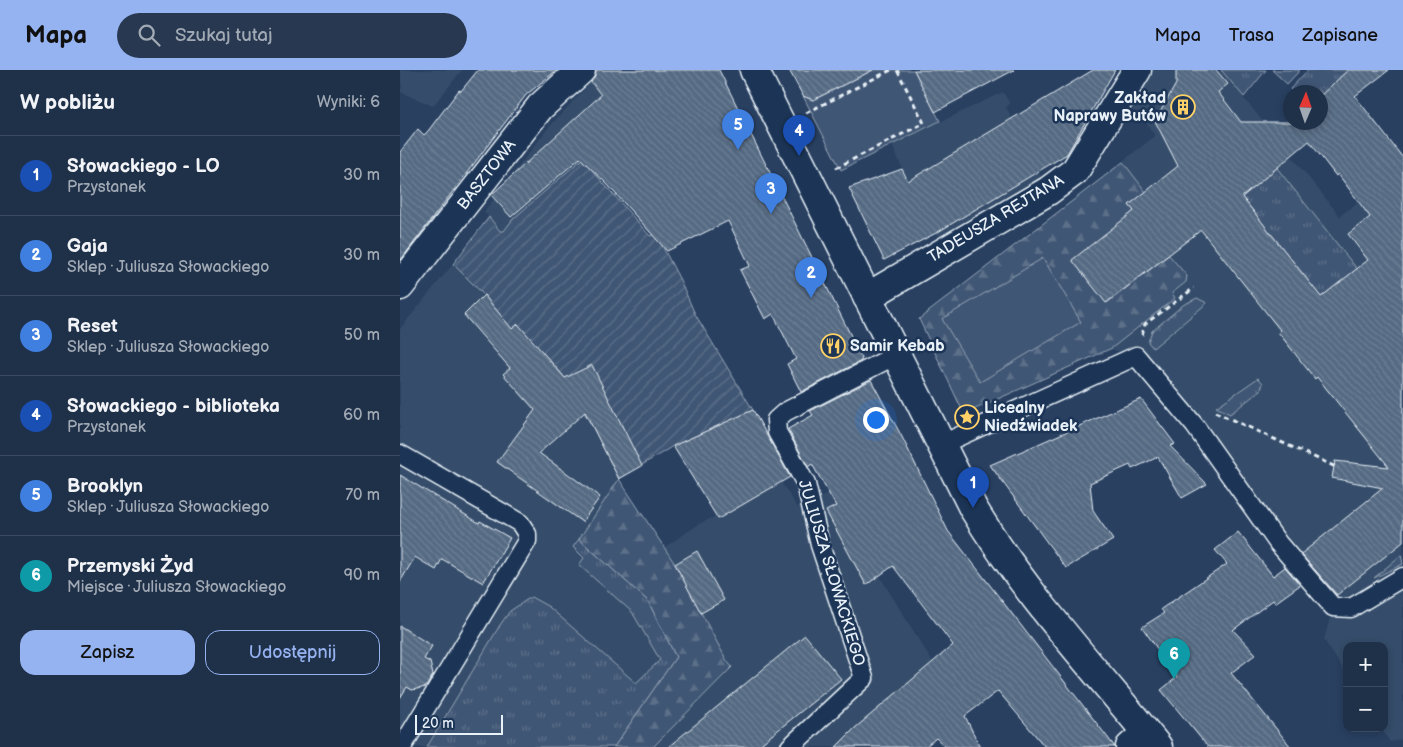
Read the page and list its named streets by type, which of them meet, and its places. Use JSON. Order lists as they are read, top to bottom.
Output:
{
  "streets": {
    "street": ["BASZTOWA", "TADEUSZA REJTANA"],
    "lane": ["JULIUSZA SŁOWACKIEGO"]
  },
  "places": {
    "building": ["Zakład Naprawy Butów"],
    "restaurant": ["Samir Kebab"],
    "place": ["Licealny Niedźwiadek"]
  },
  "scale_bar": "20 m",
  "north": "top",
  "page": {
    "header": "Mapa",
    "search": "Szukaj tutaj",
    "nav": ["Mapa", "Trasa", "Zapisane"],
    "heading": ["W pobliżu", "Wyniki: 6"],
    "pins": [
      "5",
      "4",
      "3",
      "2",
      "1",
      "6"
    ],
    "list": [
      {
        "mark": "1",
        "name": "Słowackiego - LO",
        "note": "Przystanek",
        "value": "30 m"
      },
      {
        "mark": "2",
        "name": "Gaja",
        "note": "Sklep · Juliusza Słowackiego",
        "value": "30 m"
      },
      {
        "mark": "3",
        "name": "Reset",
        "note": "Sklep · Juliusza Słowackiego",
        "value": "50 m"
      },
      {
        "mark": "4",
        "name": "Słowackiego - biblioteka",
        "note": "Przystanek",
        "value": "60 m"
      },
      {
        "mark": "5",
        "name": "Brooklyn",
        "note": "Sklep · Juliusza Słowackiego",
        "value": "70 m"
      },
      {
        "mark": "6",
        "name": "Przemyski Żyd",
        "note": "Miejsce · Juliusza Słowackiego",
        "value": "90 m"
      }
    ],
    "buttons": ["Zapisz", "Udostępnij"],
    "map_buttons": ["+", "−"],
    "scale": "20 m"
  }
}
